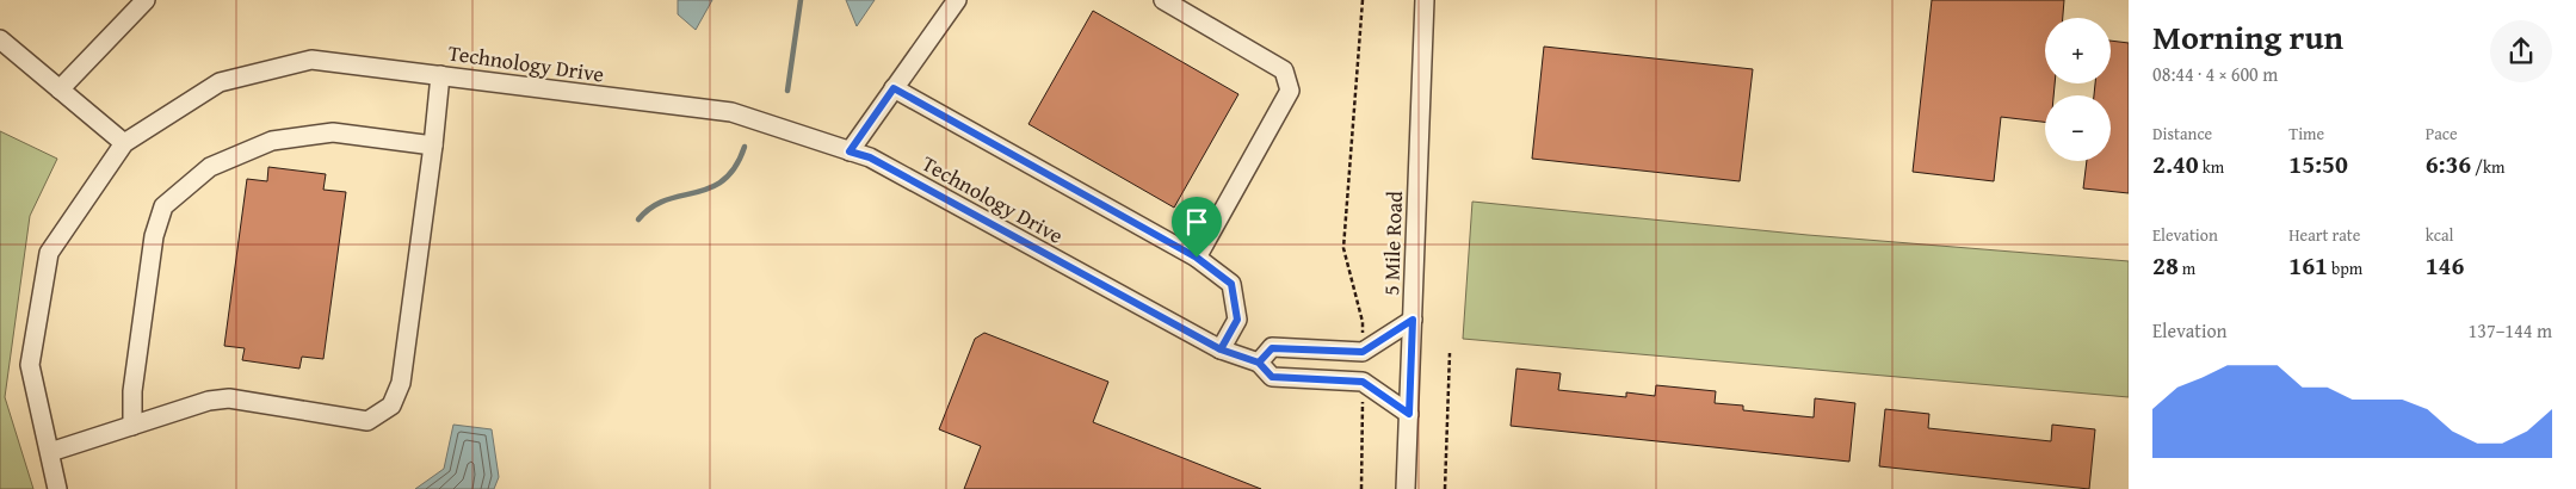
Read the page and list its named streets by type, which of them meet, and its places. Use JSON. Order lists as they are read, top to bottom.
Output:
{
  "streets": {
    "street": ["Technology Drive", "5 Mile Road"]
  },
  "page": {
    "heading": ["Morning run", "08:44 · 4 × 600 m"],
    "map_buttons": ["+", "−"],
    "stats": [
      ["Distance", "2.40 km"],
      ["Time", "15:50"],
      ["Pace", "6:36 /km"],
      ["Elevation", "28 m"],
      ["Heart rate", "161 bpm"],
      ["kcal", "146"]
    ],
    "chart": ["Elevation", "137–144 m"]
  }
}
